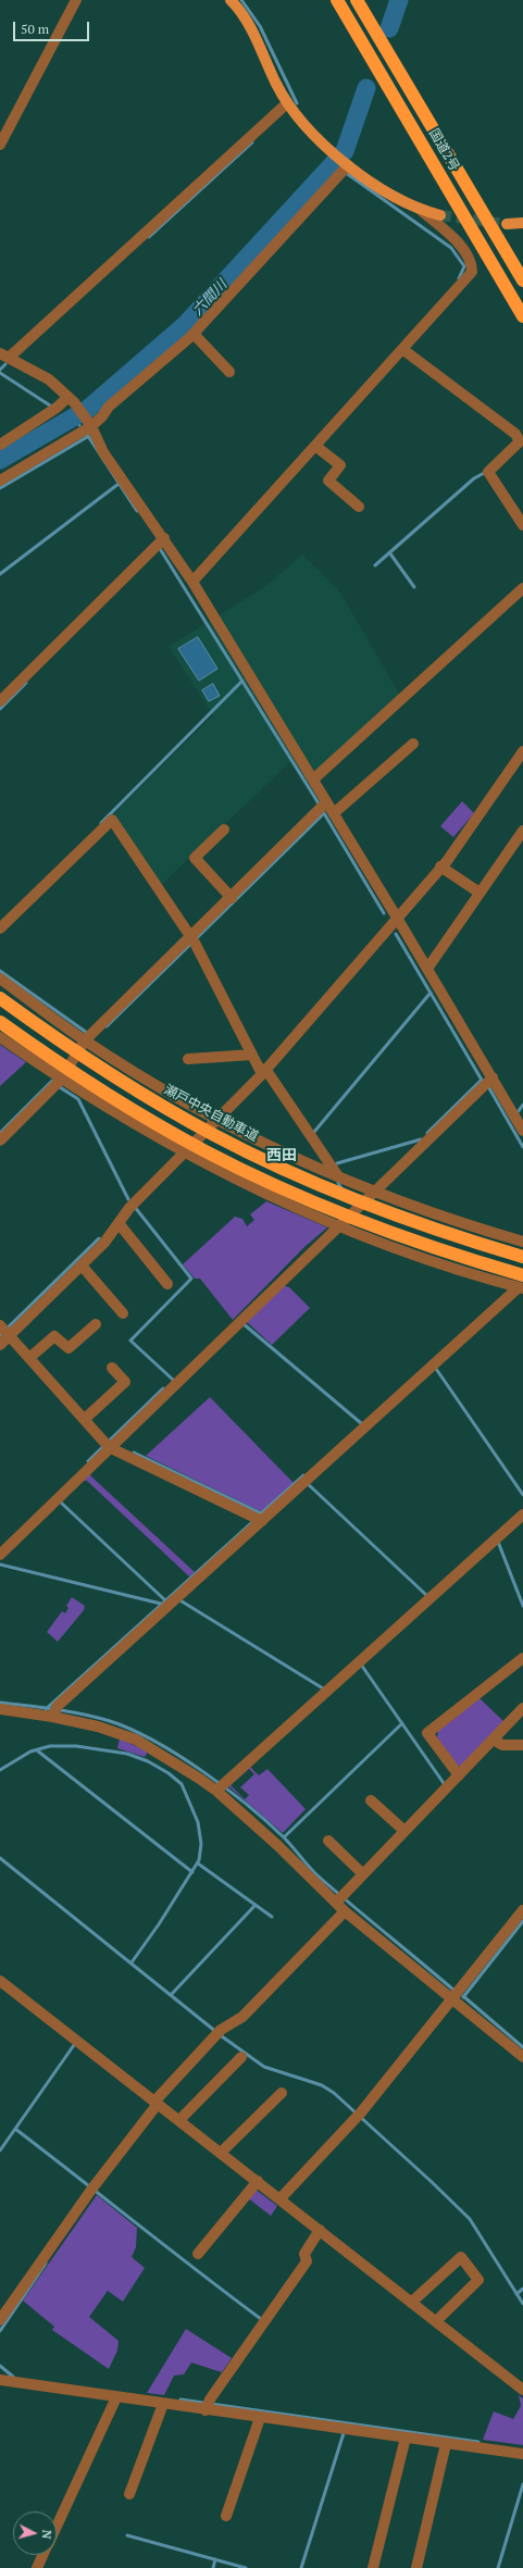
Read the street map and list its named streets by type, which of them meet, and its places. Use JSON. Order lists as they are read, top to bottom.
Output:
{
  "streets": {
    "highway": ["国道2号", "瀬戸中央自動車道"]
  },
  "districts": ["西田"],
  "water": ["六間川"],
  "scale_bar": "50 m",
  "north": "right"
}
